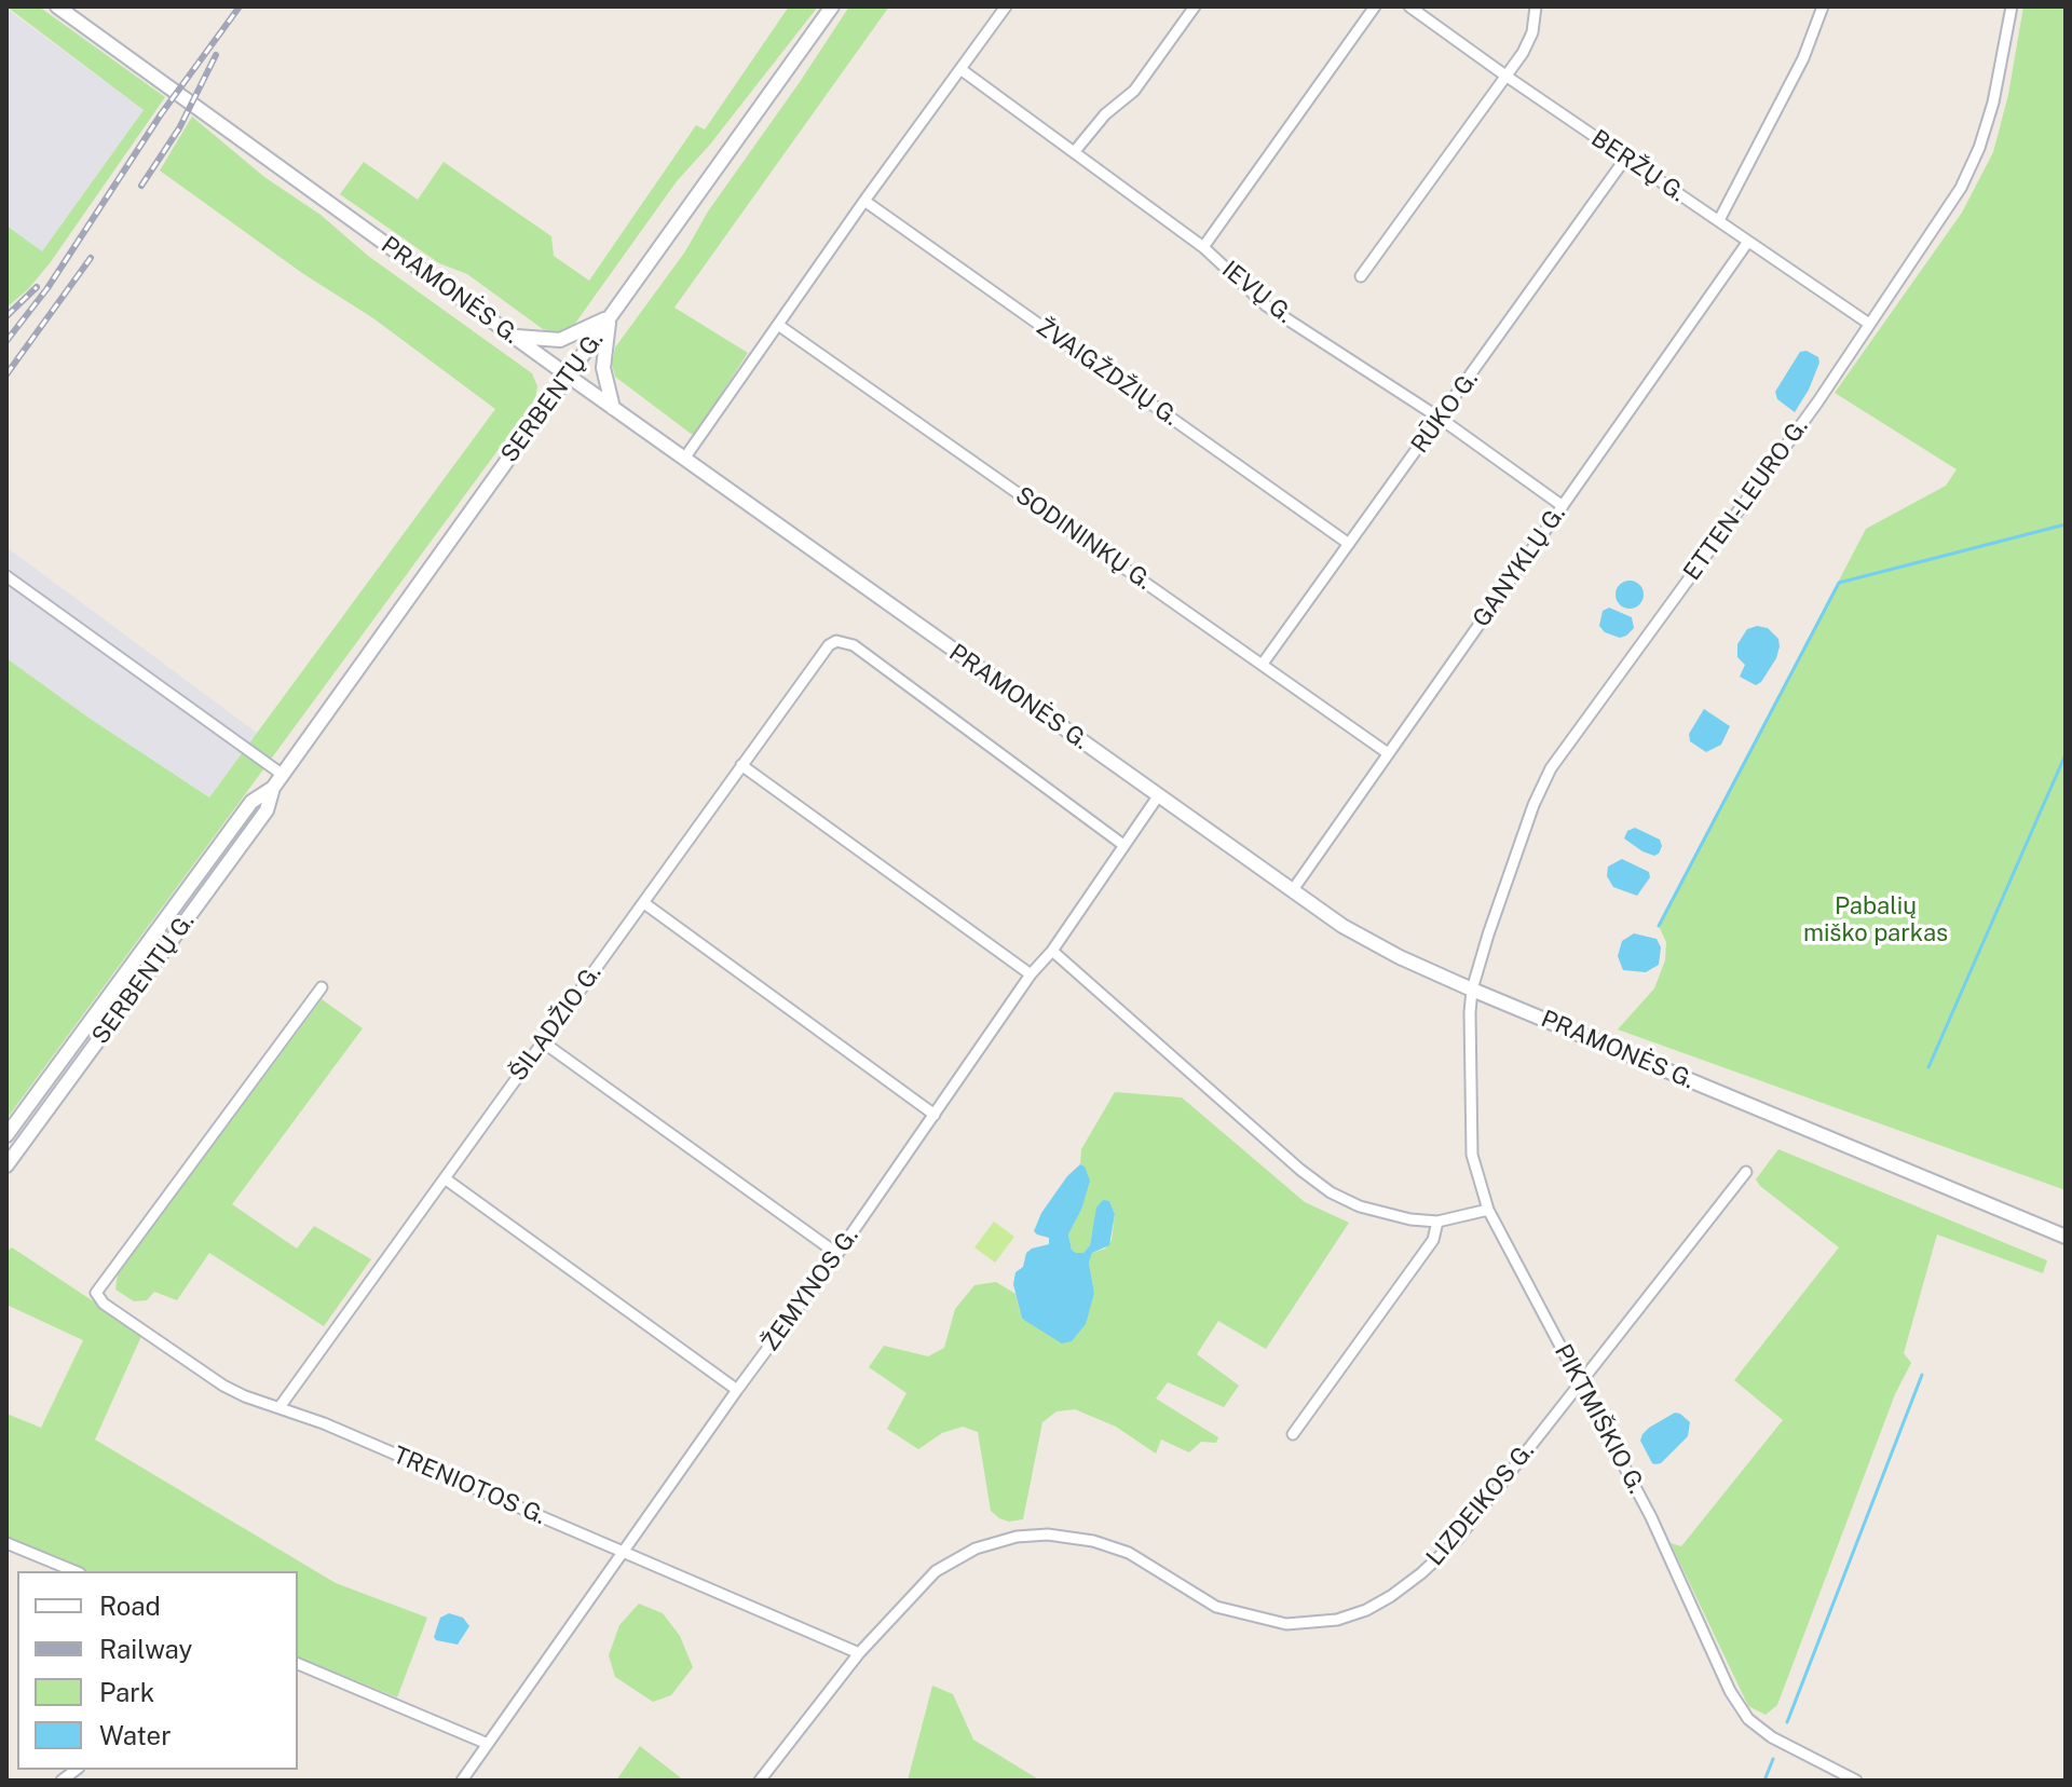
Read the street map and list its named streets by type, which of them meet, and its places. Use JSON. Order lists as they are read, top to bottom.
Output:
{
  "streets": {
    "main road": ["PRAMONĖS G.", "SERBENTŲ G."],
    "street": [
      "BERŽŲ G.",
      "IEVŲ G.",
      "ŽVAIGŽDŽIŲ G.",
      "RŪKO G.",
      "ETTEN-LEURO G.",
      "SODININKŲ G.",
      "GANYKLŲ G.",
      "ŠILADŽIO G.",
      "ŽEMYNOS G.",
      "PIKTMIŠKIO G.",
      "TRENIOTOS G.",
      "LIZDEIKOS G."
    ]
  },
  "crossings": [
    ["BERŽŲ G.", "RŪKO G."],
    ["BERŽŲ G.", "ETTEN-LEURO G."],
    ["BERŽŲ G.", "GANYKLŲ G."],
    ["PRAMONĖS G.", "SERBENTŲ G."],
    ["PRAMONĖS G.", "ETTEN-LEURO G."],
    ["PRAMONĖS G.", "GANYKLŲ G."],
    ["PRAMONĖS G.", "ŽEMYNOS G."],
    ["PRAMONĖS G.", "PIKTMIŠKIO G."],
    ["IEVŲ G.", "RŪKO G."],
    ["IEVŲ G.", "GANYKLŲ G."],
    ["ŽVAIGŽDŽIŲ G.", "RŪKO G."],
    ["RŪKO G.", "SODININKŲ G."],
    ["ETTEN-LEURO G.", "PIKTMIŠKIO G."],
    ["SODININKŲ G.", "GANYKLŲ G."],
    ["ŠILADŽIO G.", "ŽEMYNOS G."],
    ["ŠILADŽIO G.", "TRENIOTOS G."],
    ["ŽEMYNOS G.", "TRENIOTOS G."],
    ["PIKTMIŠKIO G.", "LIZDEIKOS G."],
    ["TRENIOTOS G.", "LIZDEIKOS G."]
  ],
  "parks": ["Pabalių miško parkas"],
  "legend": [
    "Road",
    "Railway",
    "Park",
    "Water"
  ]
}
